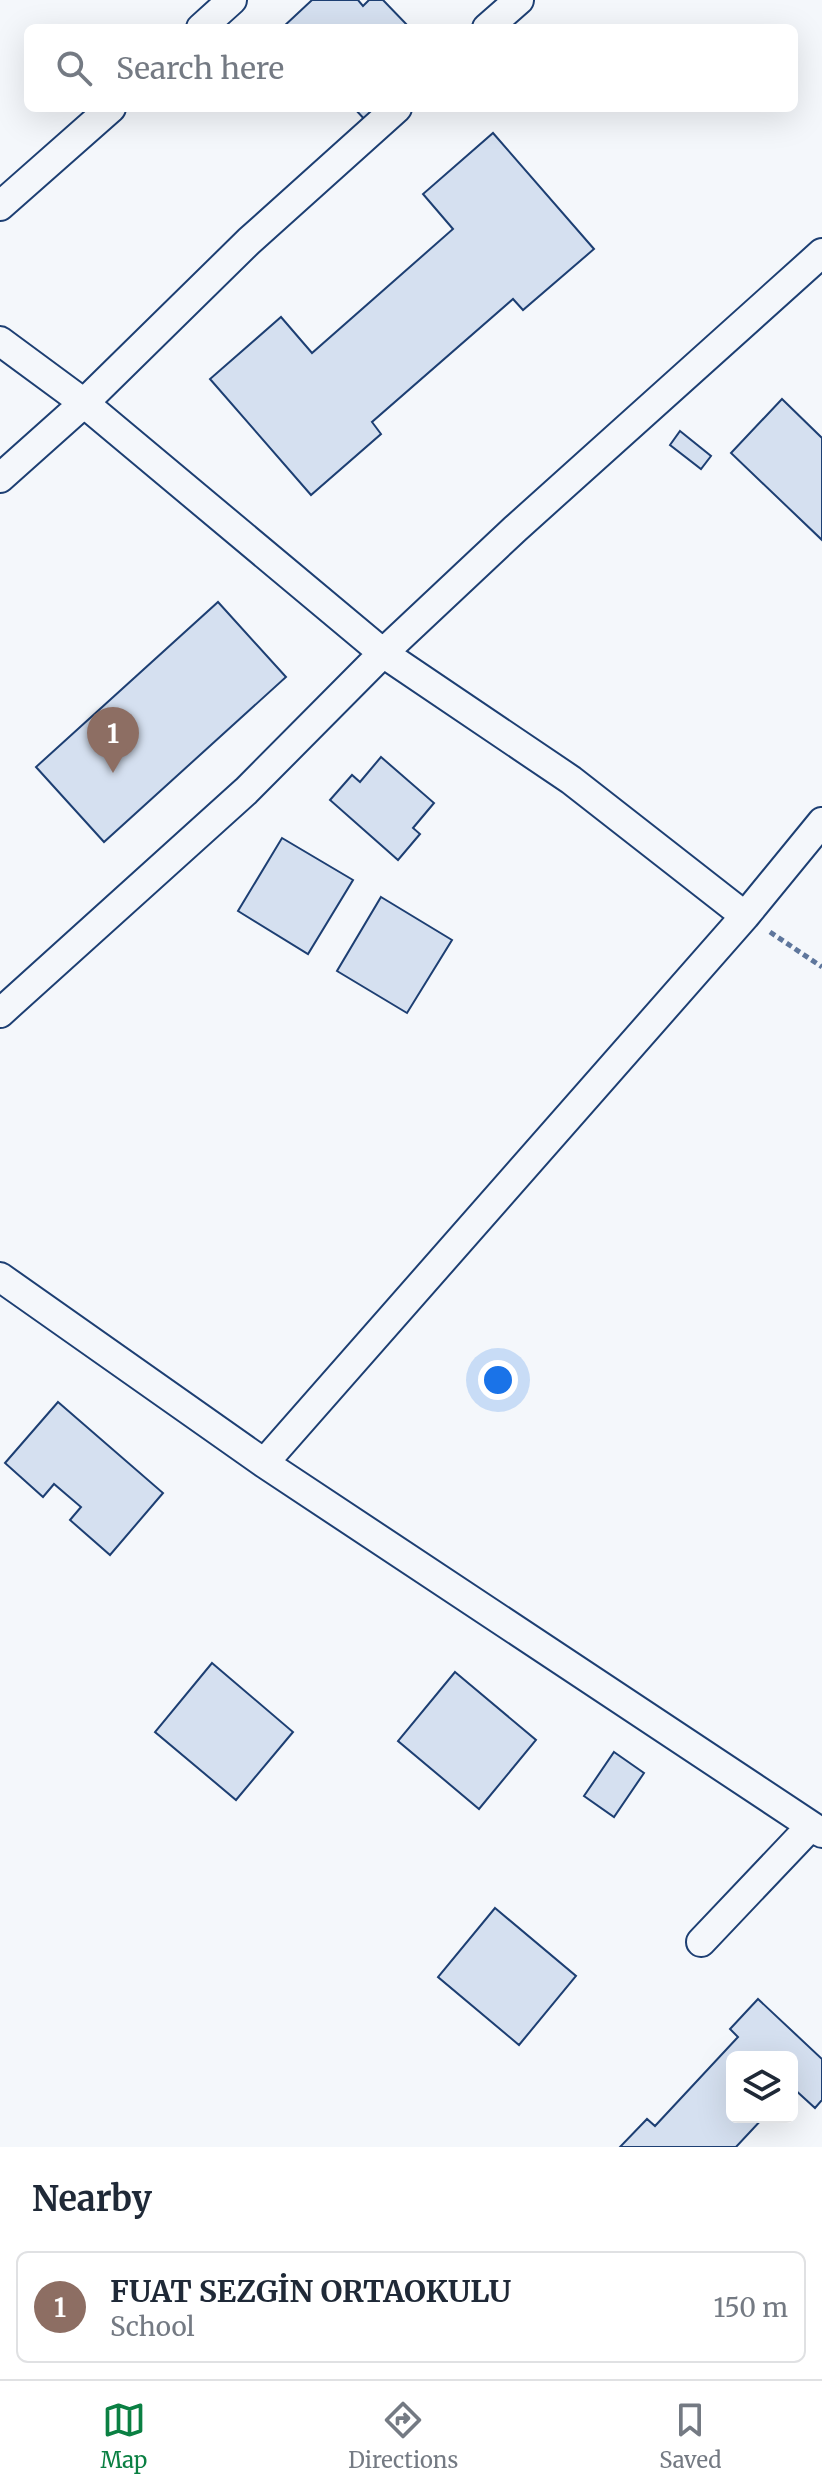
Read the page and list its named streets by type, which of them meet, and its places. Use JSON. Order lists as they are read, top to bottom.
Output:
{
  "page": {
    "search": "Search here",
    "pins": "1",
    "heading": "Nearby",
    "list": [
      {
        "mark": "1",
        "name": "FUAT SEZGİN ORTAOKULU",
        "note": "School",
        "value": "150 m"
      }
    ],
    "nav": ["Map", "Directions", "Saved"]
  }
}
